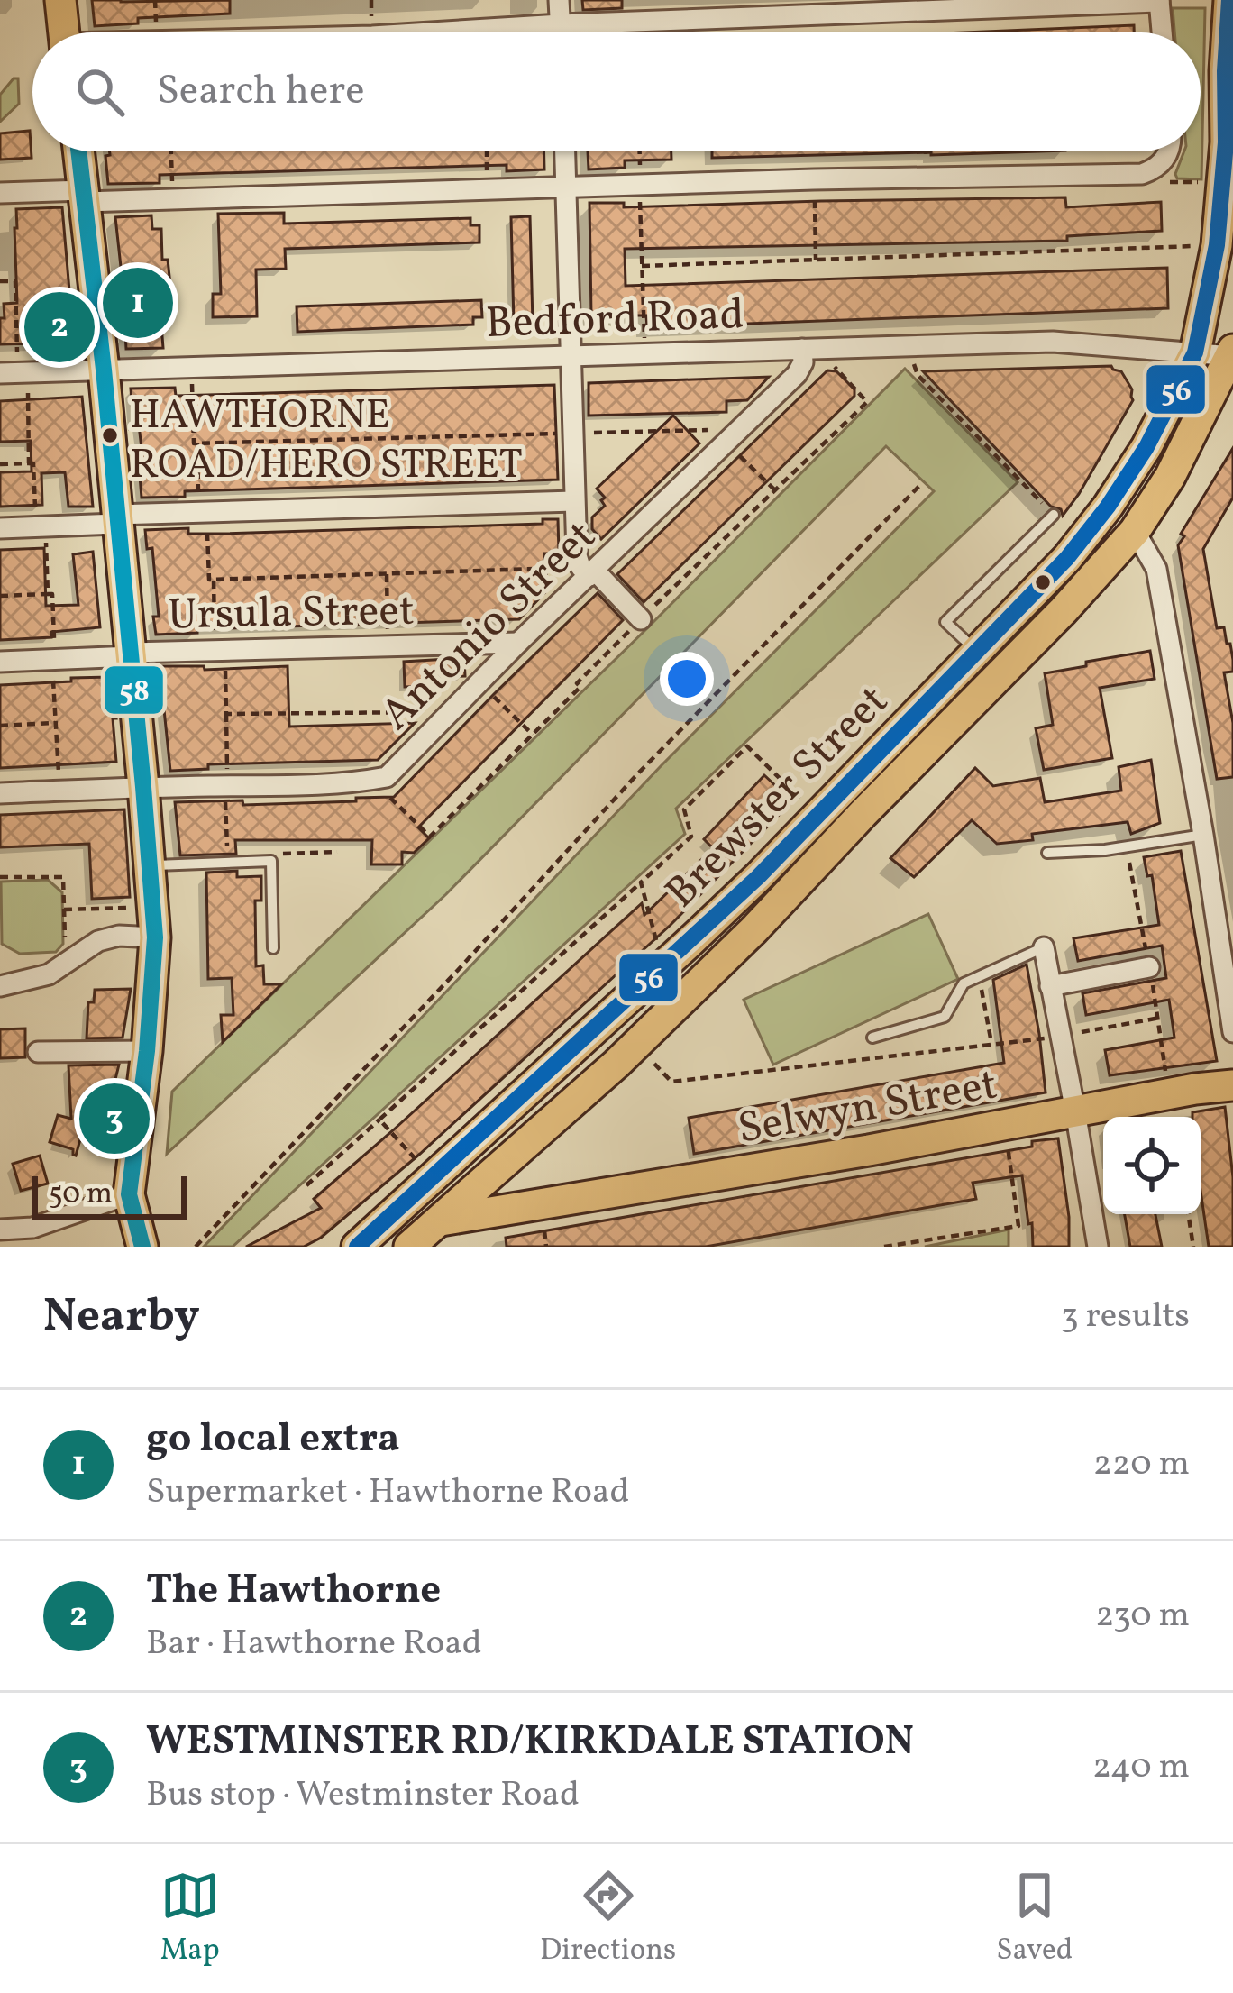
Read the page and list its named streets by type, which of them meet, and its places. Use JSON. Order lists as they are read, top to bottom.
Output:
{
  "streets": {
    "main road": ["Brewster Street", "Selwyn Street"],
    "street": ["Bedford Road", "Ursula Street", "Antonio Street"]
  },
  "crossings": [
    ["Bedford Road", "Antonio Street"],
    ["Bedford Road", "Brewster Street"],
    ["Ursula Street", "Antonio Street"],
    ["Brewster Street", "Selwyn Street"]
  ],
  "places": ["HAWTHORNE ROAD/HERO STREET"],
  "lines": ["transit line 56", "transit line 58"],
  "scale_bar": "50 m",
  "page": {
    "search": "Search here",
    "pins": ["1", "2", "3"],
    "scale": "50 m",
    "heading": ["Nearby", "3 results"],
    "list": [
      {
        "mark": "1",
        "name": "go local extra",
        "note": "Supermarket · Hawthorne Road",
        "value": "220 m"
      },
      {
        "mark": "2",
        "name": "The Hawthorne",
        "note": "Bar · Hawthorne Road",
        "value": "230 m"
      },
      {
        "mark": "3",
        "name": "WESTMINSTER RD/KIRKDALE STATION",
        "note": "Bus stop · Westminster Road",
        "value": "240 m"
      }
    ],
    "nav": ["Map", "Directions", "Saved"]
  }
}
